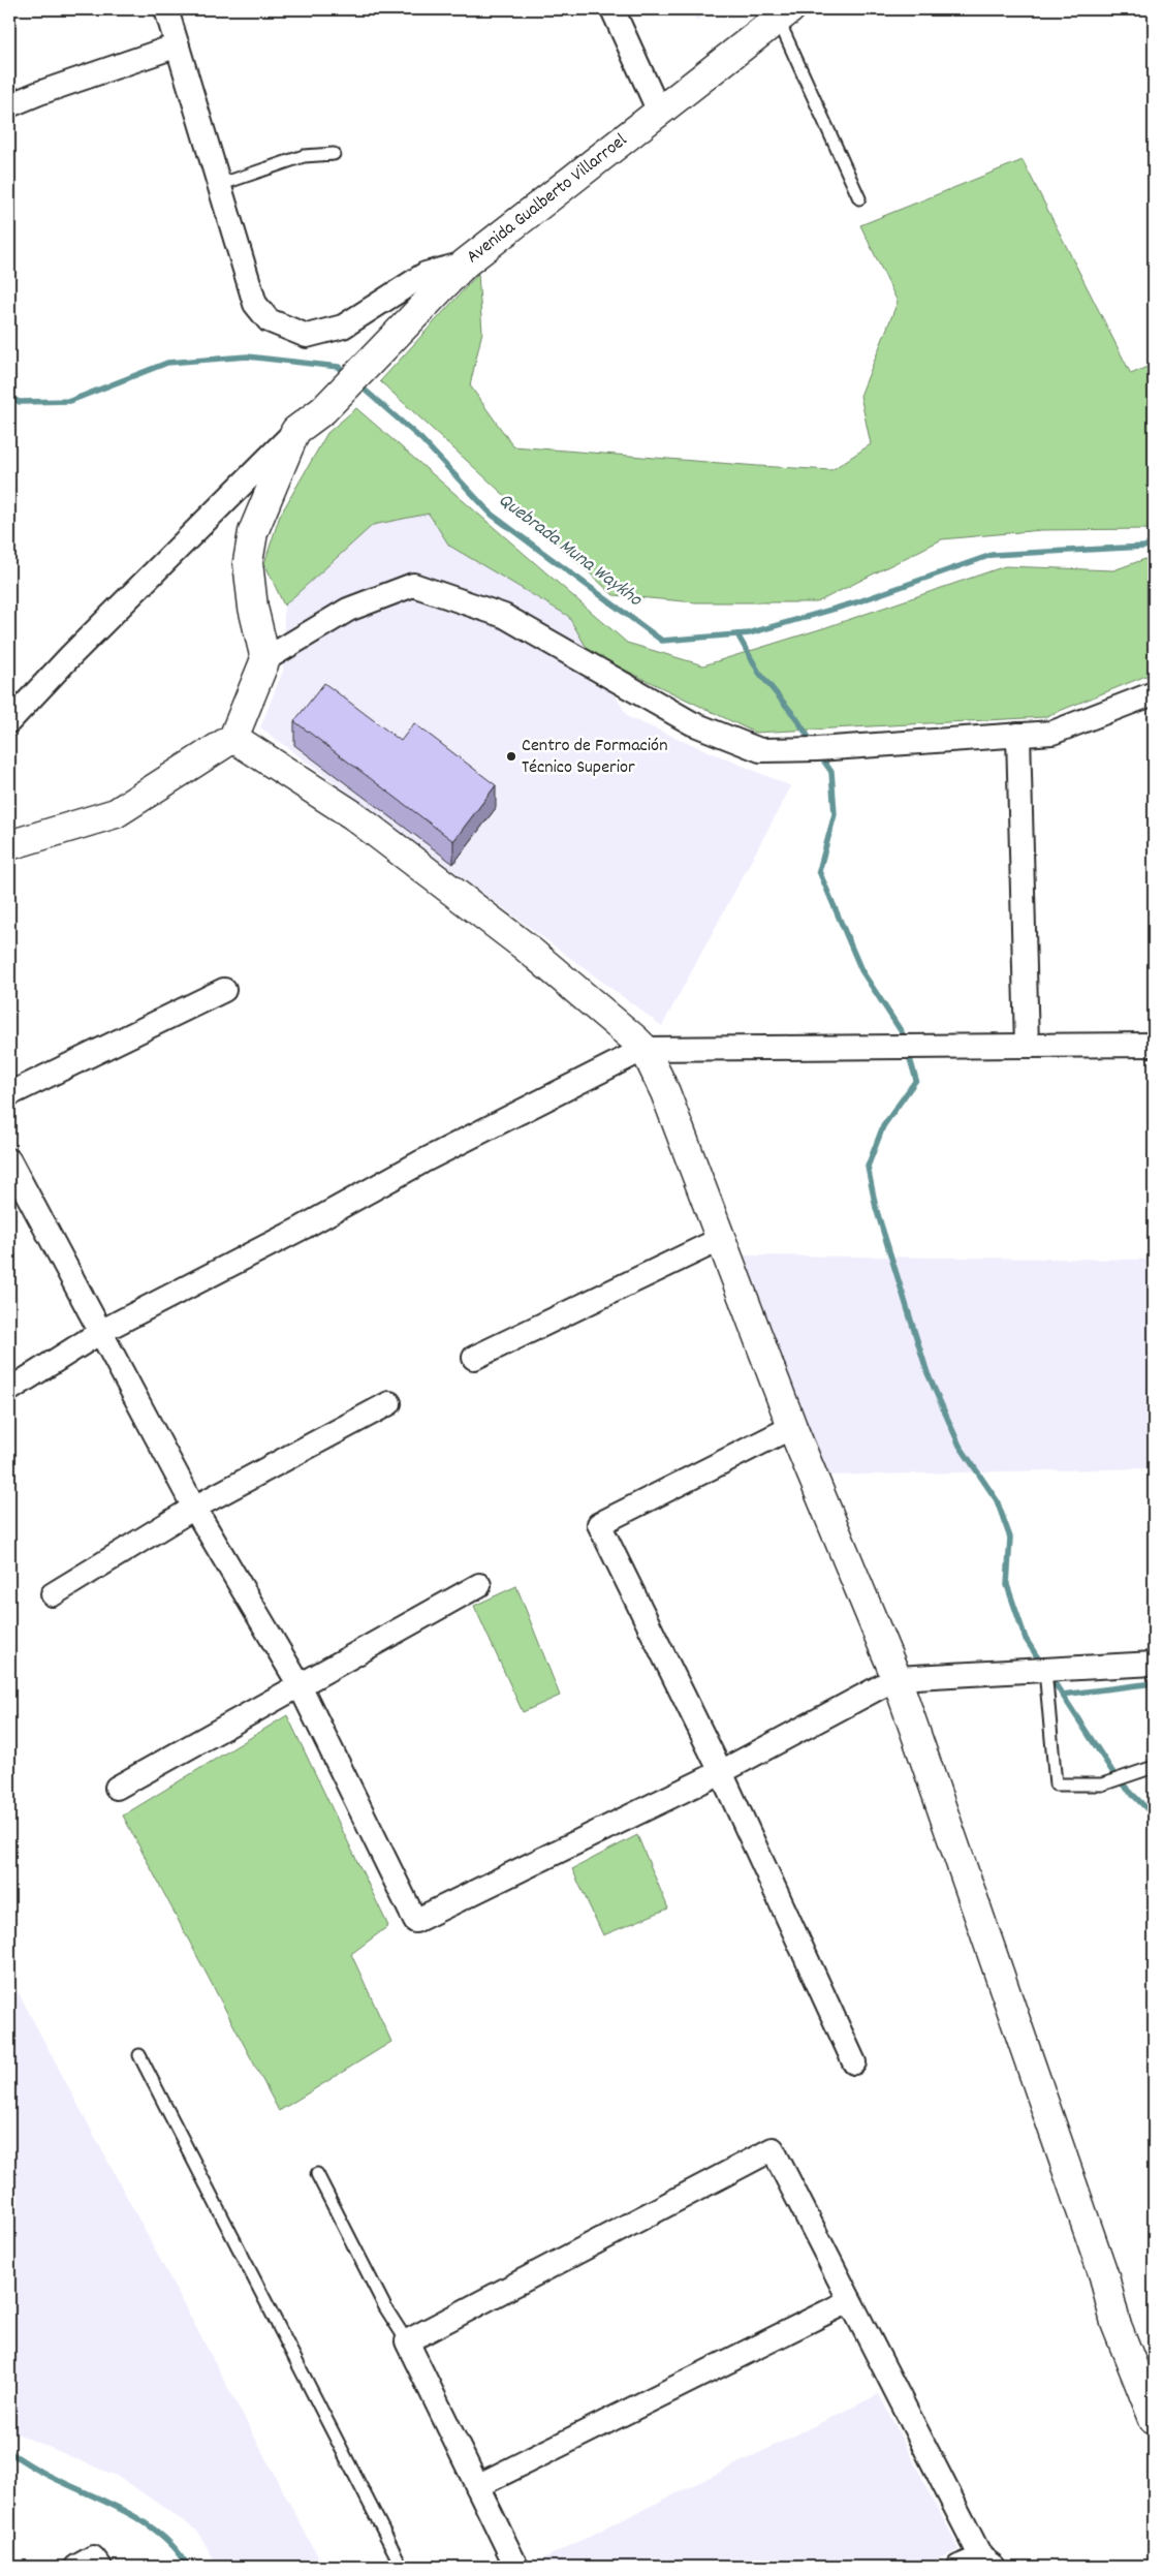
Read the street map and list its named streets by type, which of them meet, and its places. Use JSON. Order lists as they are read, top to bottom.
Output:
{
  "streets": {
    "street": ["Avenida Gualberto Villarroel"]
  },
  "water": ["Quebrada Muna Waykho"],
  "places": ["Centro de Formación Técnico Superior"]
}
